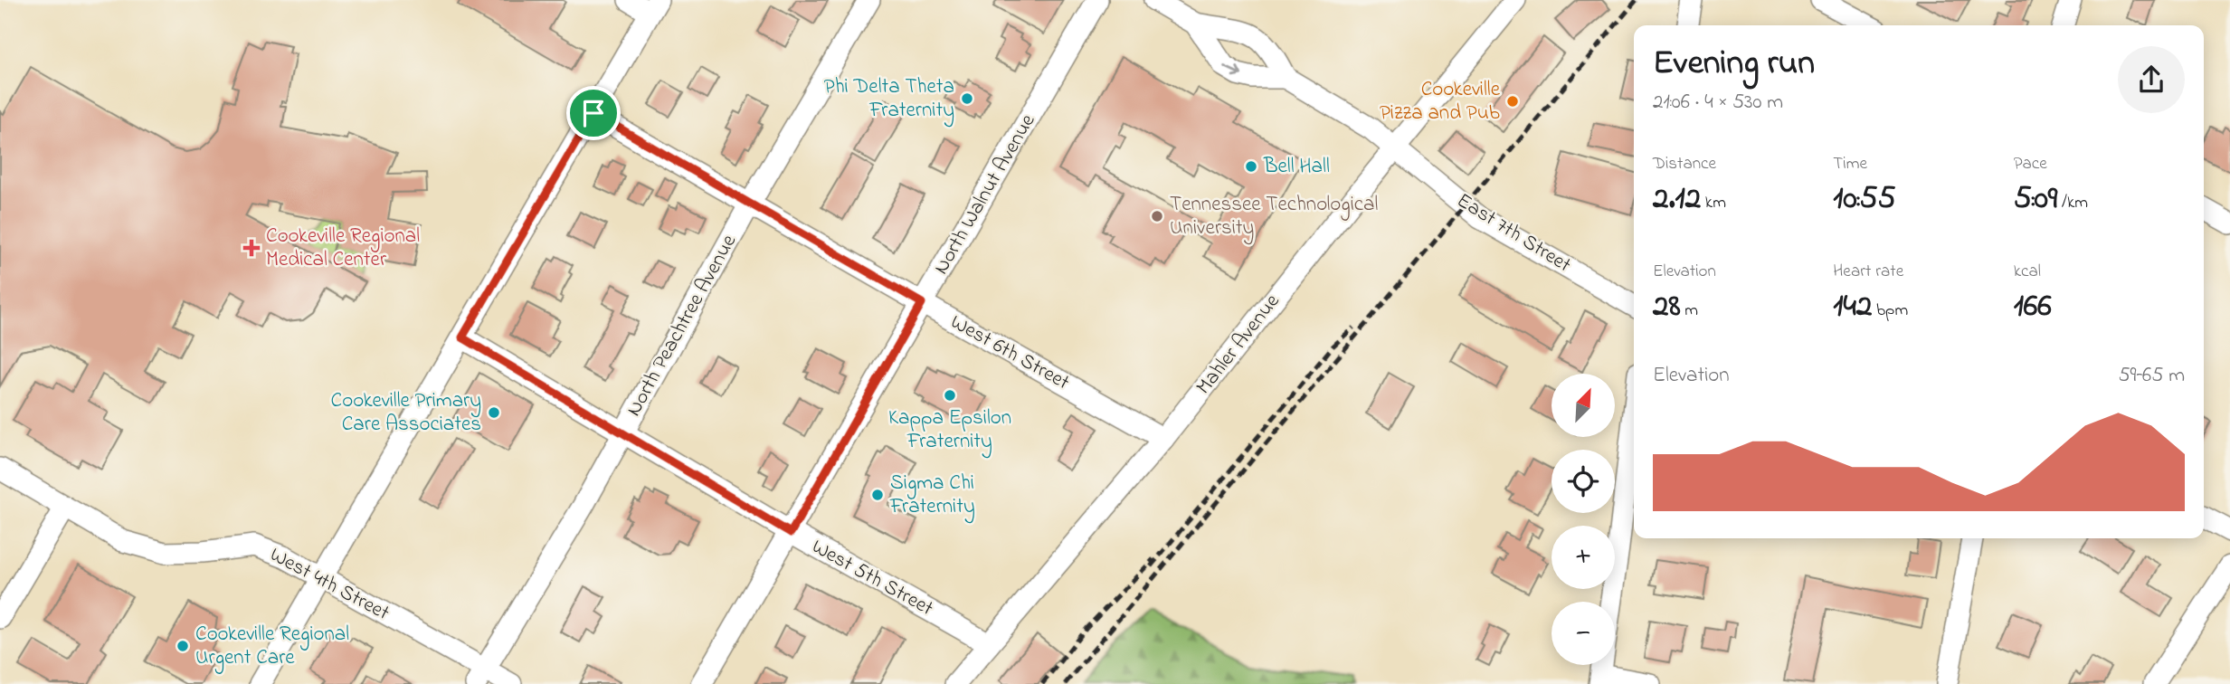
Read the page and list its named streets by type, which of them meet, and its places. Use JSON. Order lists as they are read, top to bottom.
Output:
{
  "streets": {
    "street": [
      "North Walnut Avenue",
      "East 7th Street",
      "North Peachtree Avenue",
      "Mahler Avenue",
      "West 6th Street",
      "West 5th Street",
      "West 4th Street"
    ]
  },
  "crossings": [
    ["North Walnut Avenue", "West 6th Street"],
    ["North Walnut Avenue", "West 5th Street"],
    ["East 7th Street", "Mahler Avenue"],
    ["North Peachtree Avenue", "West 6th Street"],
    ["North Peachtree Avenue", "West 5th Street"],
    ["North Peachtree Avenue", "West 4th Street"],
    ["Mahler Avenue", "West 6th Street"],
    ["Mahler Avenue", "West 5th Street"]
  ],
  "places": {
    "other": [
      "Phi Delta Theta Fraternity",
      "Cookeville Pizza and Pub",
      "Bell Hall",
      "Tennessee Technological University",
      "Kappa Epsilon Fraternity",
      "Cookeville Primary Care Associates",
      "Sigma Chi Fraternity",
      "Cookeville Regional Urgent Care"
    ],
    "health": ["Cookeville Regional Medical Center"]
  },
  "north": "top right",
  "page": {
    "heading": ["Evening run", "21:06 · 4 × 530 m"],
    "stats": [
      ["Distance", "2.12 km"],
      ["Time", "10:55"],
      ["Pace", "5:09 /km"],
      ["Elevation", "28 m"],
      ["Heart rate", "142 bpm"],
      ["kcal", "166"]
    ],
    "chart": ["Elevation", "59–65 m"],
    "map_buttons": ["+", "−"]
  }
}
